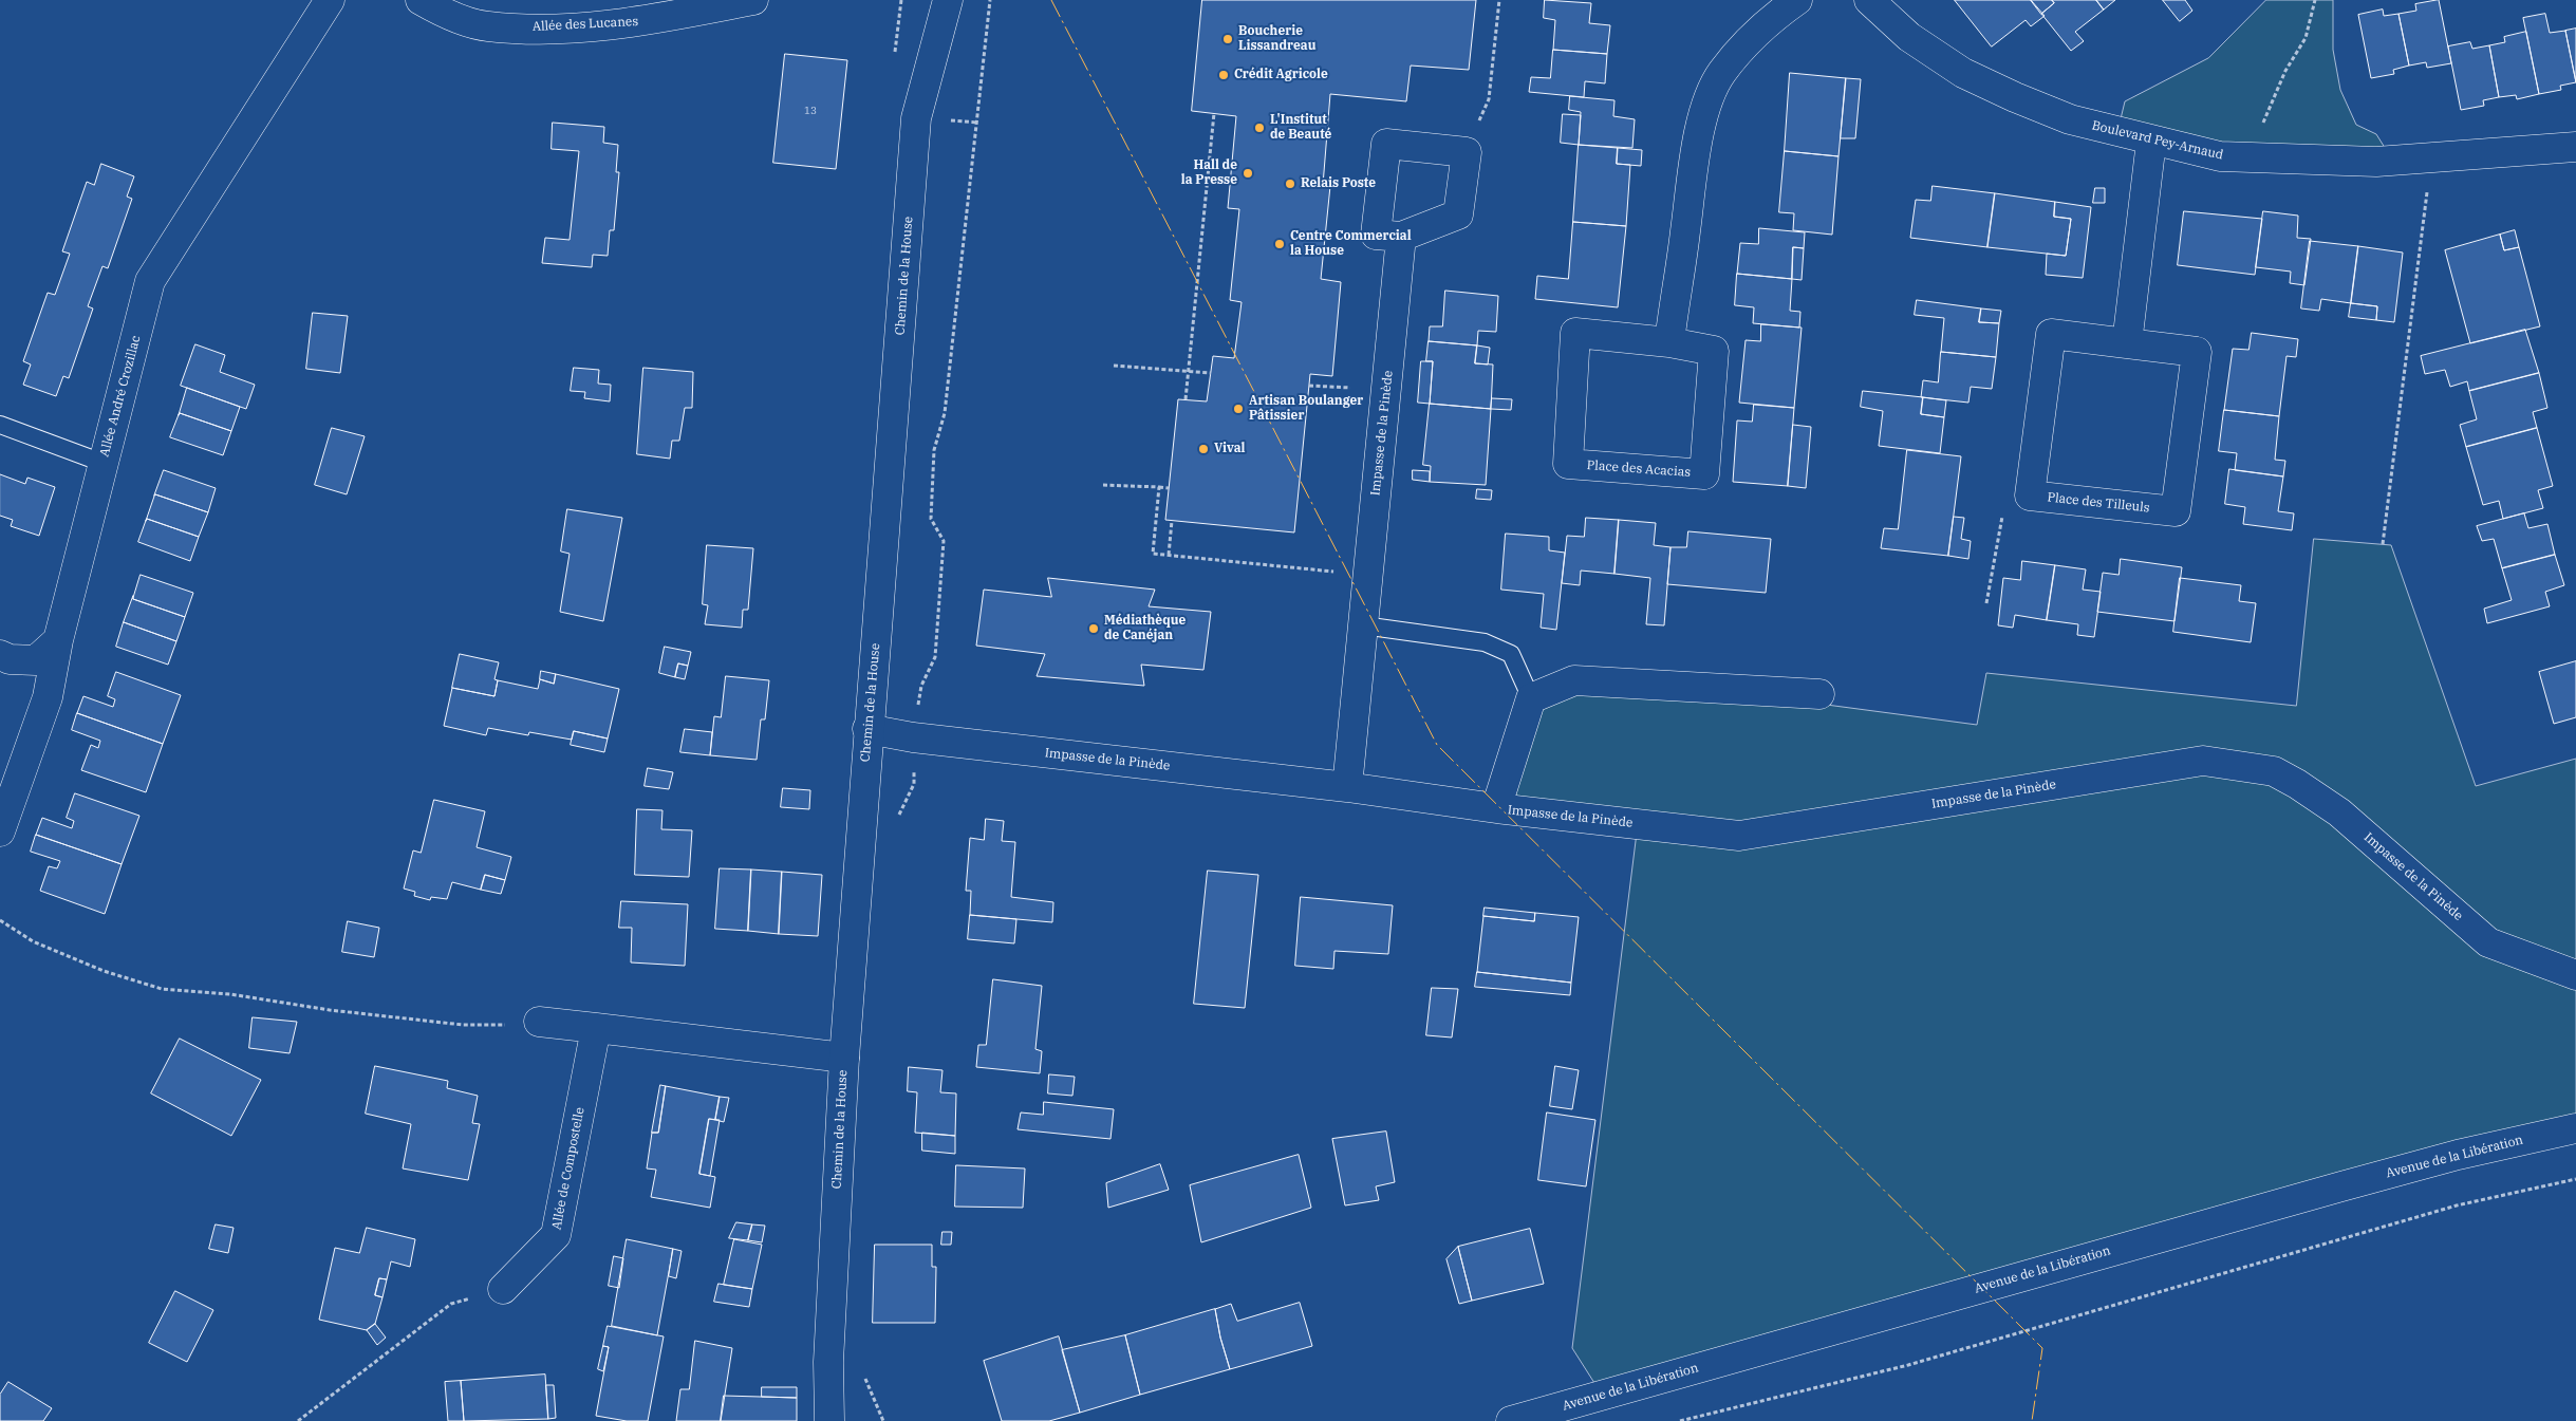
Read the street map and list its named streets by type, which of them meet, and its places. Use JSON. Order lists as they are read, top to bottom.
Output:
{
  "streets": {
    "street": [
      "Allée des Lucanes",
      "Boulevard Pey-Arnaud",
      "Chemin de la House",
      "Allée André Crozillac",
      "Impasse de la Pinède",
      "Place des Acacias",
      "Place des Tilleuls",
      "Avenue de la Libération",
      "Allée de Compostelle"
    ]
  },
  "crossings": [
    ["Chemin de la House", "Impasse de la Pinède"]
  ],
  "places": [
    "Boucherie Lissandreau",
    "Crédit Agricole",
    "L'Institut de Beauté",
    "Hall de la Presse",
    "Relais Poste",
    "Centre Commercial la House",
    "Artisan Boulanger Pâtissier",
    "Vival",
    "Médiathèque de Canéjan"
  ],
  "house_numbers": ["13"]
}
